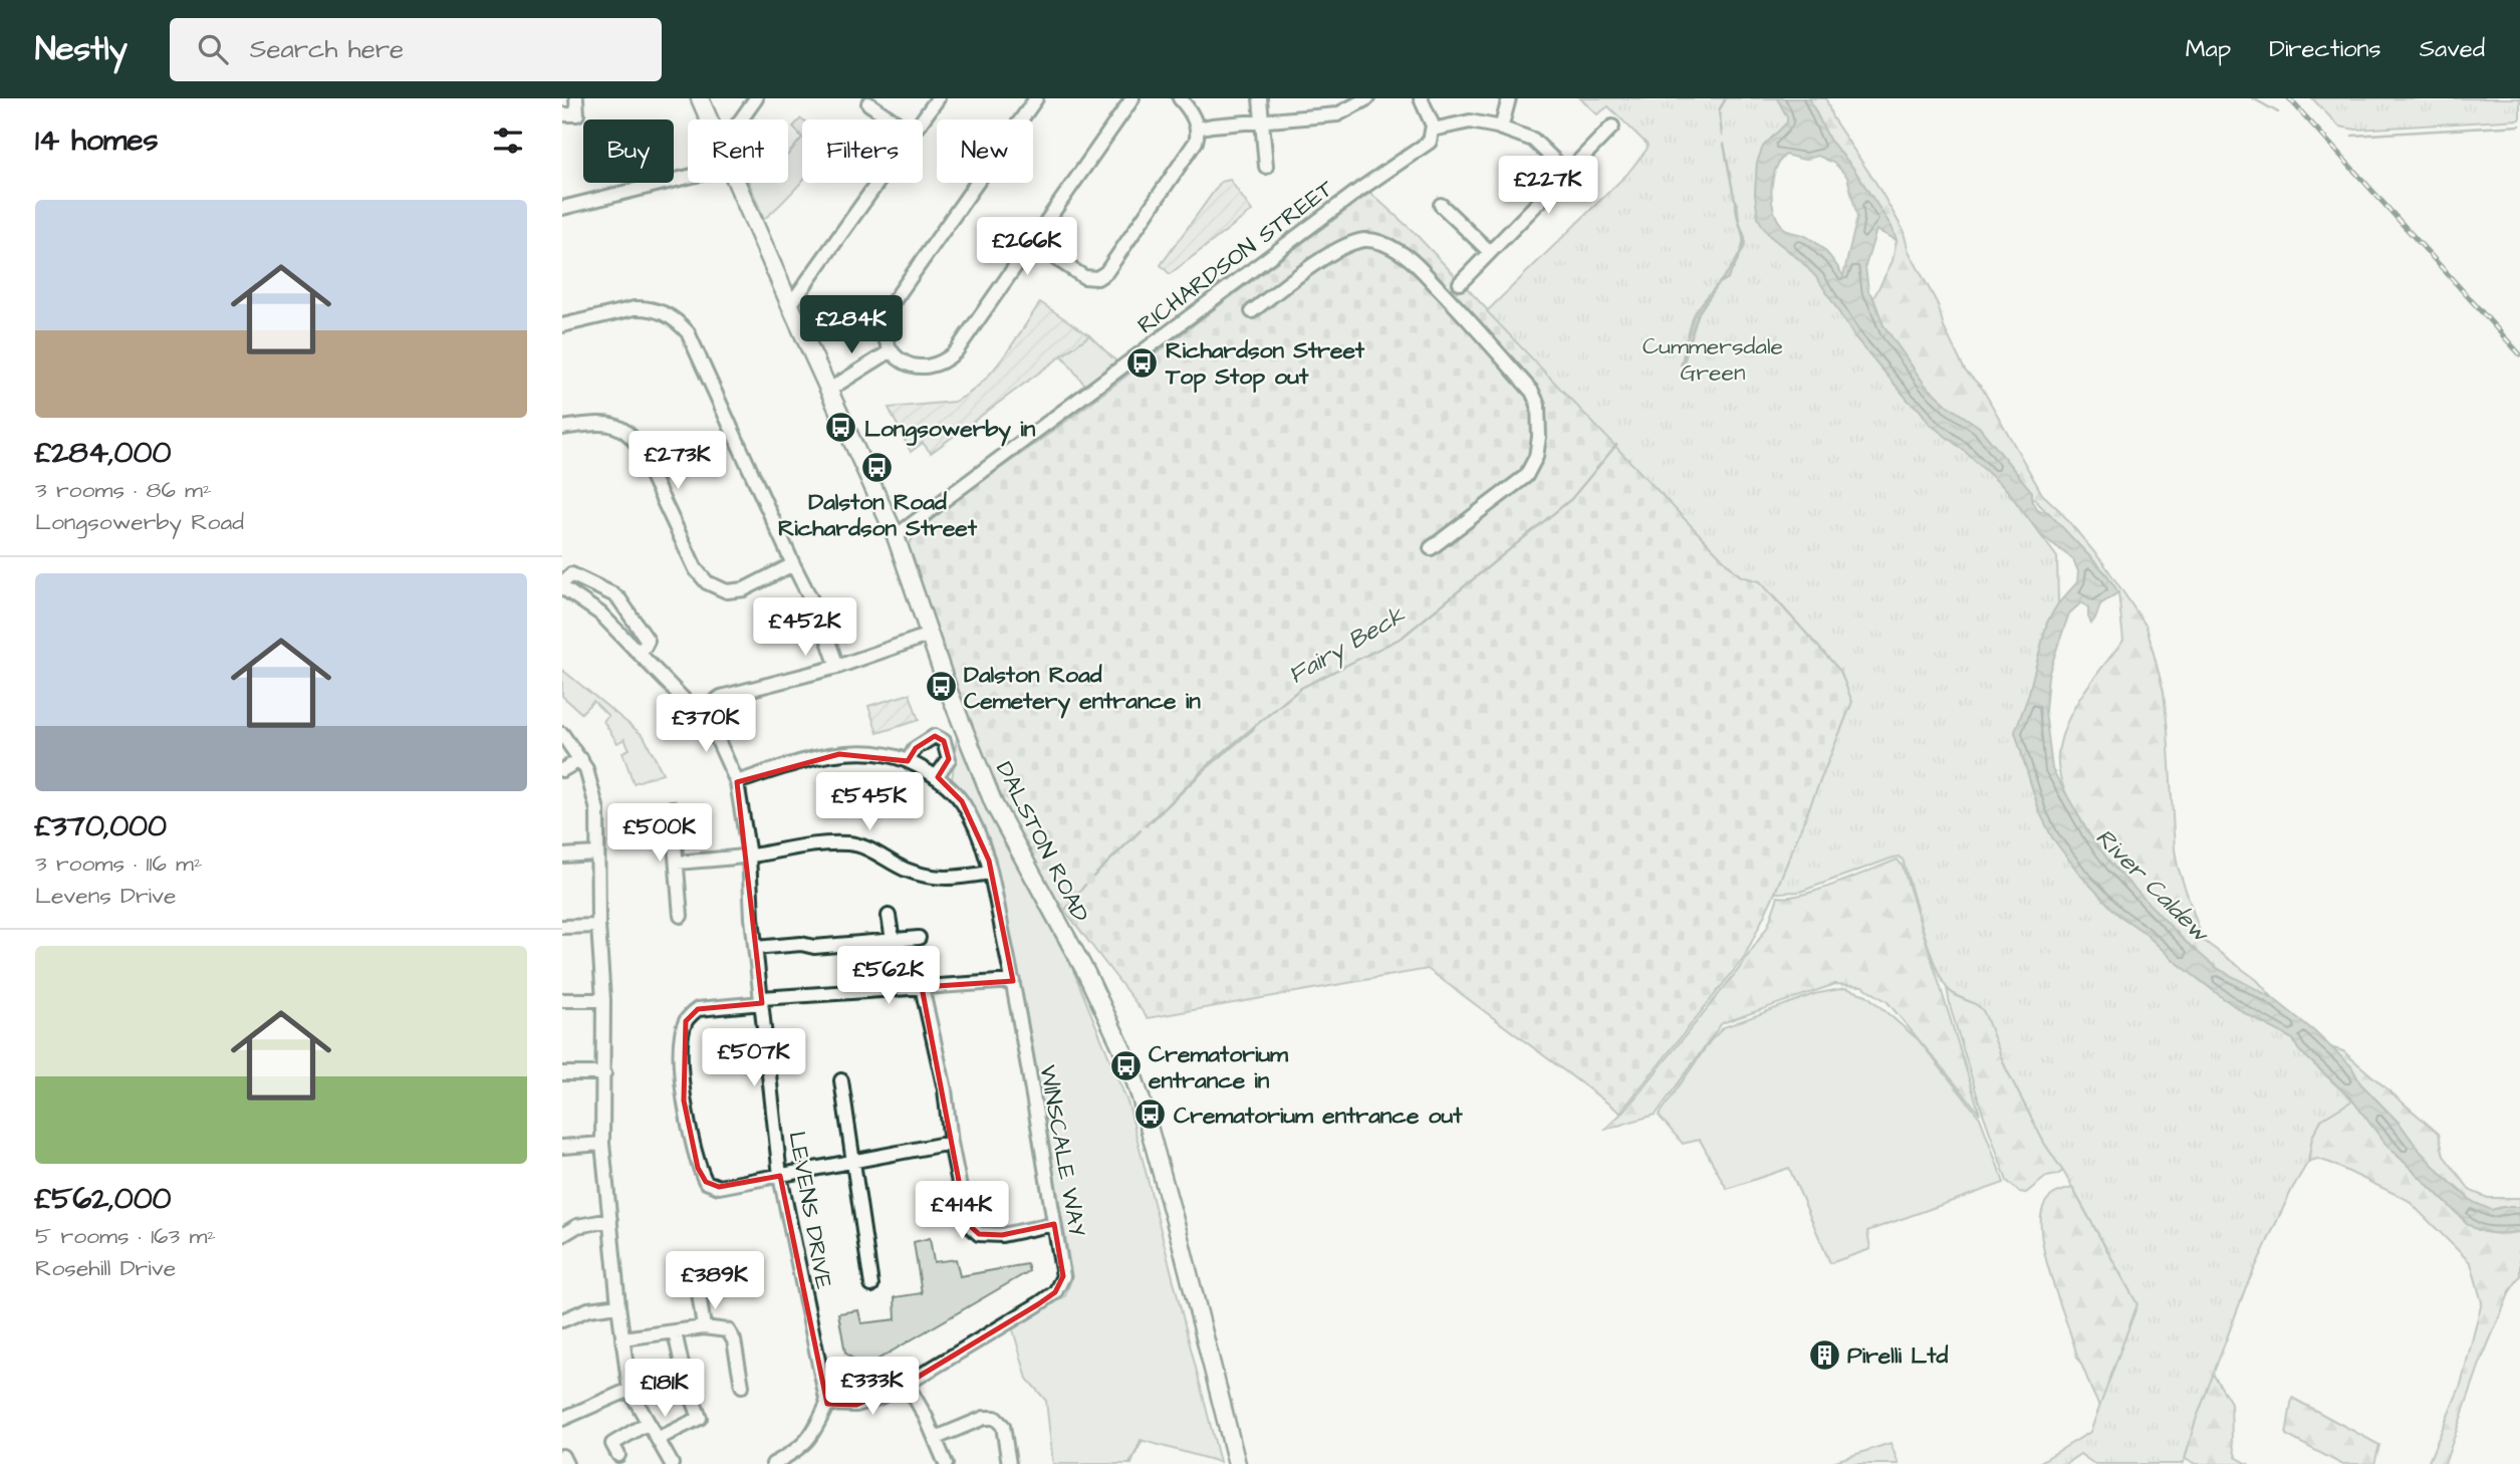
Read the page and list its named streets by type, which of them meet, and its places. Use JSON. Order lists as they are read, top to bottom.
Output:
{
  "streets": {
    "main road": ["DALSTON ROAD"],
    "street": ["RICHARDSON STREET", "WINSCALE WAY", "LEVENS DRIVE"]
  },
  "crossings": [
    ["RICHARDSON STREET", "DALSTON ROAD"],
    ["WINSCALE WAY", "LEVENS DRIVE"]
  ],
  "water": ["Fairy Beck", "River Caldew"],
  "parks": ["Cummersdale Green"],
  "places": {
    "bus stop": [
      "Richardson Street Top Stop out",
      "Longsowerby in",
      "Dalston Road Richardson Street",
      "Dalston Road Cemetery entrance in",
      "Crematorium entrance in",
      "Crematorium entrance out"
    ],
    "building": ["Pirelli Ltd"]
  },
  "page": {
    "header": "Nestly",
    "search": "Search here",
    "nav": ["Map", "Directions", "Saved"],
    "heading": "14 homes",
    "chip": [
      "Buy",
      "Rent",
      "Filters",
      "New"
    ],
    "price": [
      "£227K",
      "£266K",
      "£284K",
      "£273K",
      "£452K",
      "£370K",
      "£545K",
      "£500K",
      "£562K",
      "£507K",
      "£414K",
      "£389K",
      "£333K",
      "£181K"
    ],
    "list": [
      {
        "name": "£284,000",
        "note": "3 rooms · 86 m² · Longsowerby Road"
      },
      {
        "name": "£370,000",
        "note": "3 rooms · 116 m² · Levens Drive"
      },
      {
        "name": "£562,000",
        "note": "5 rooms · 163 m² · Rosehill Drive"
      }
    ]
  }
}
